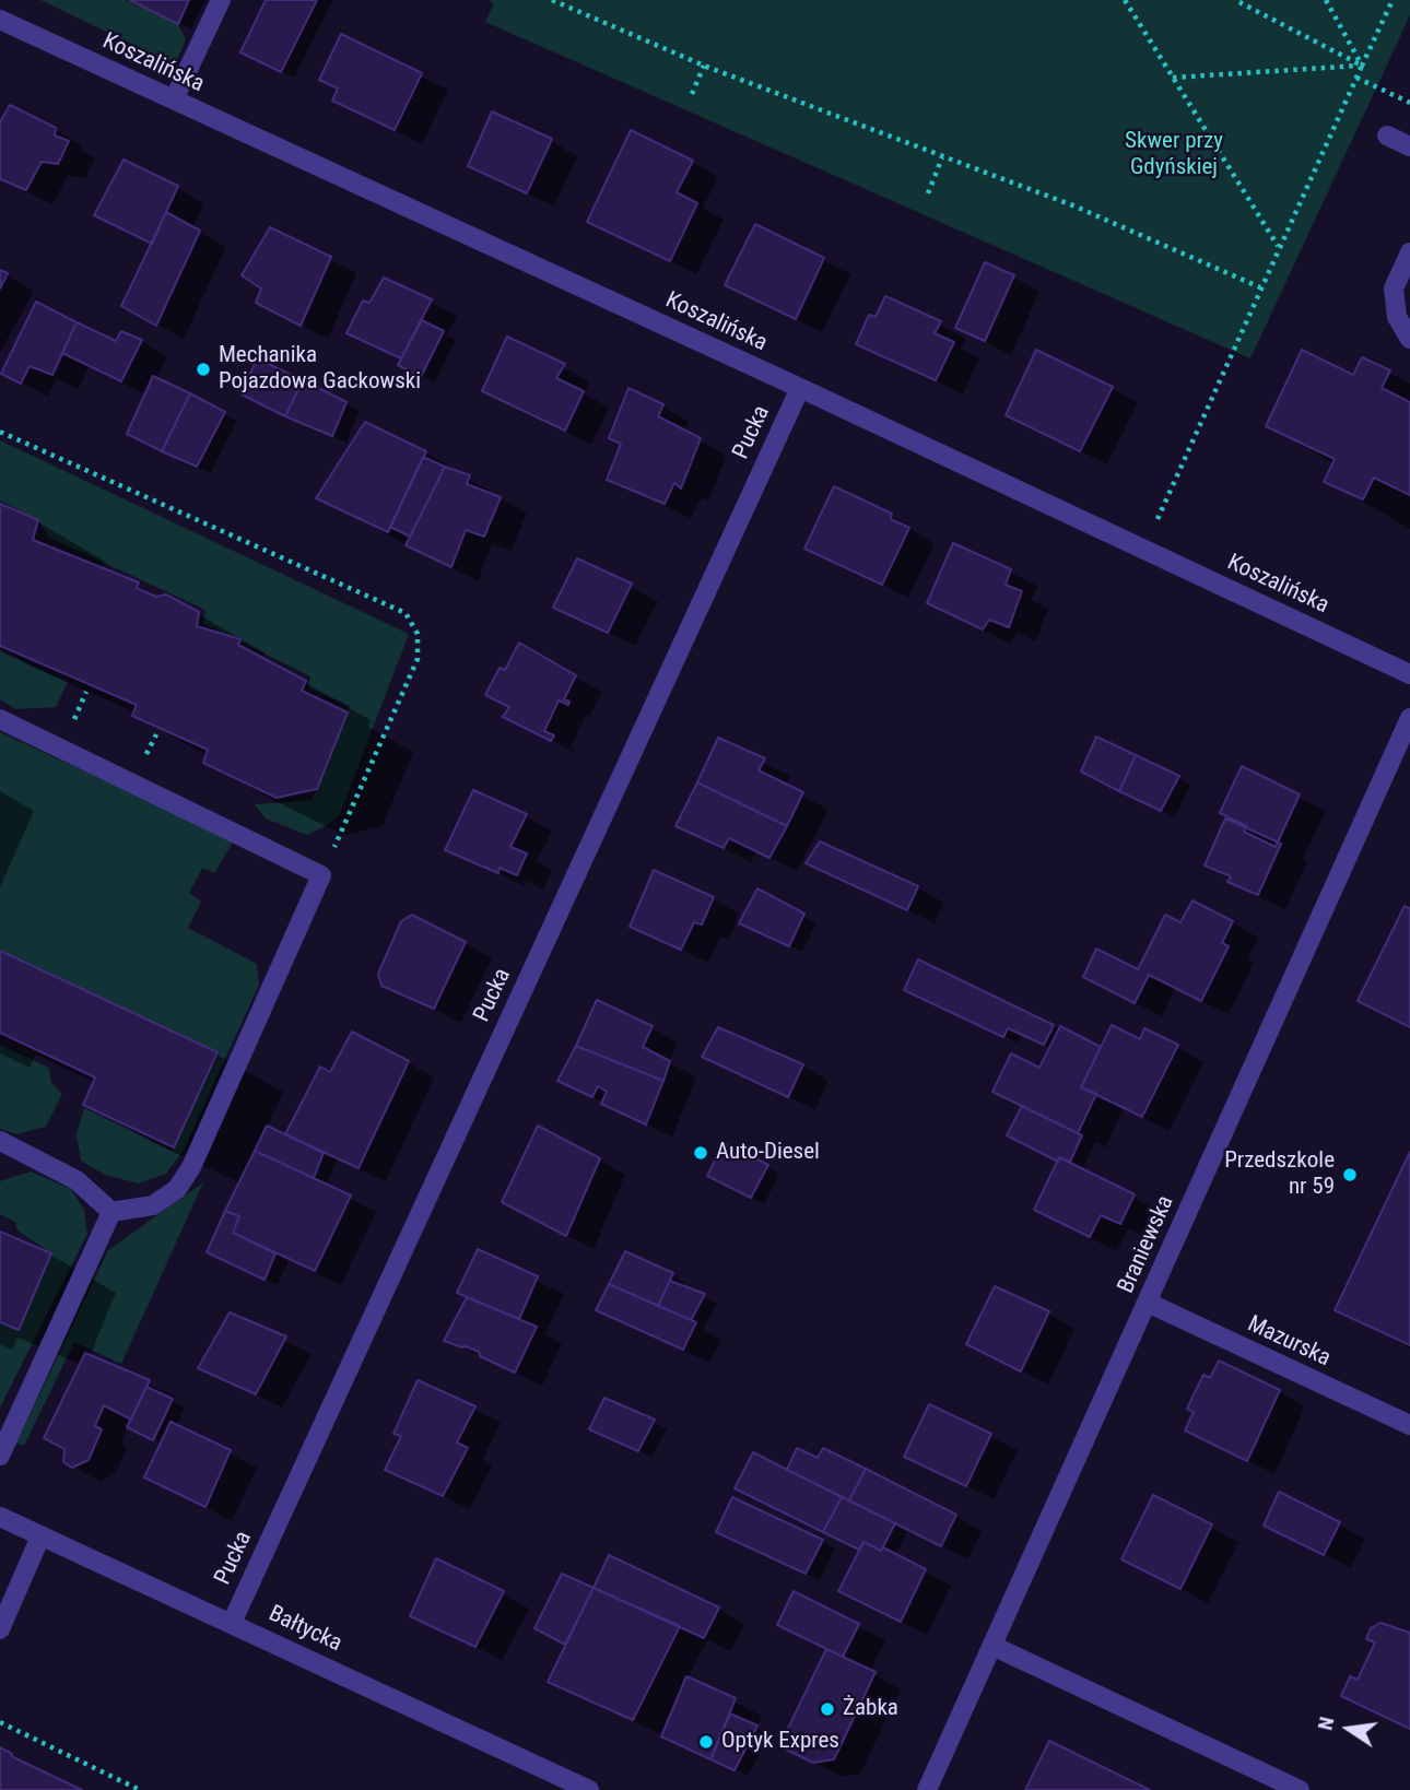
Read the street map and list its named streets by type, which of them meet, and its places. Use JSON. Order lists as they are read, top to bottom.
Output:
{
  "streets": {
    "street": [
      "Koszalińska",
      "Pucka",
      "Braniewska",
      "Mazurska",
      "Bałtycka"
    ]
  },
  "crossings": [
    ["Koszalińska", "Pucka"],
    ["Pucka", "Bałtycka"],
    ["Braniewska", "Mazurska"]
  ],
  "parks": ["Skwer przy Gdyńskiej"],
  "places": [
    "Mechanika Pojazdowa Gackowski",
    "Auto-Diesel",
    "Przedszkole nr 59",
    "Żabka",
    "Optyk Expres"
  ],
  "north": "left"
}
